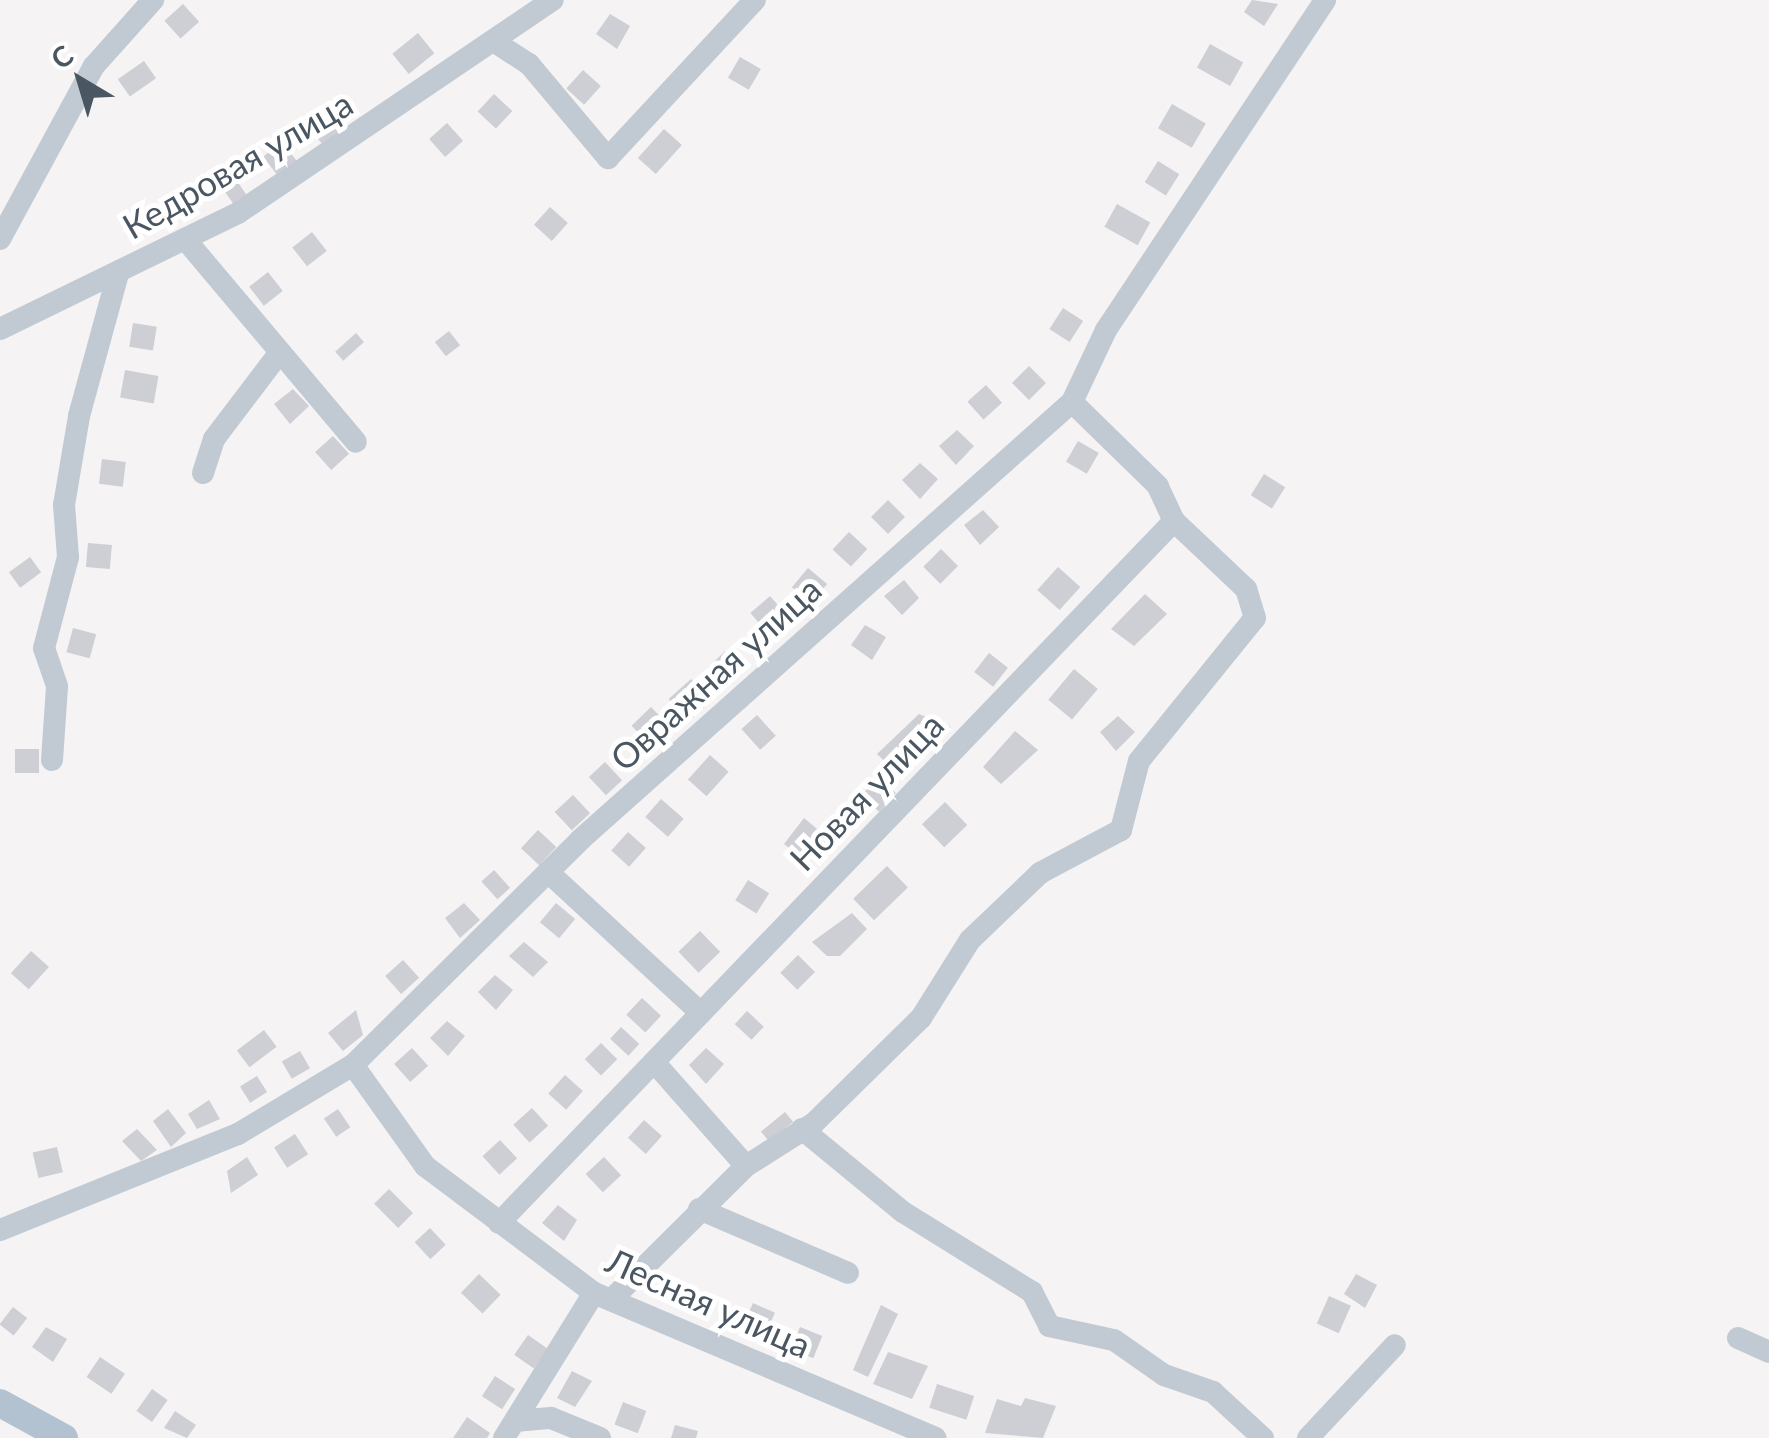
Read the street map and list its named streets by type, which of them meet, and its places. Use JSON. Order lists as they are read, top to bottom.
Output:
{
  "streets": {
    "street": [
      "Кедровая улица",
      "Овражная улица",
      "Новая улица",
      "Лесная улица"
    ]
  },
  "crossings": [
    ["Овражная улица", "Лесная улица"],
    ["Новая улица", "Лесная улица"]
  ],
  "north": "top left"
}
